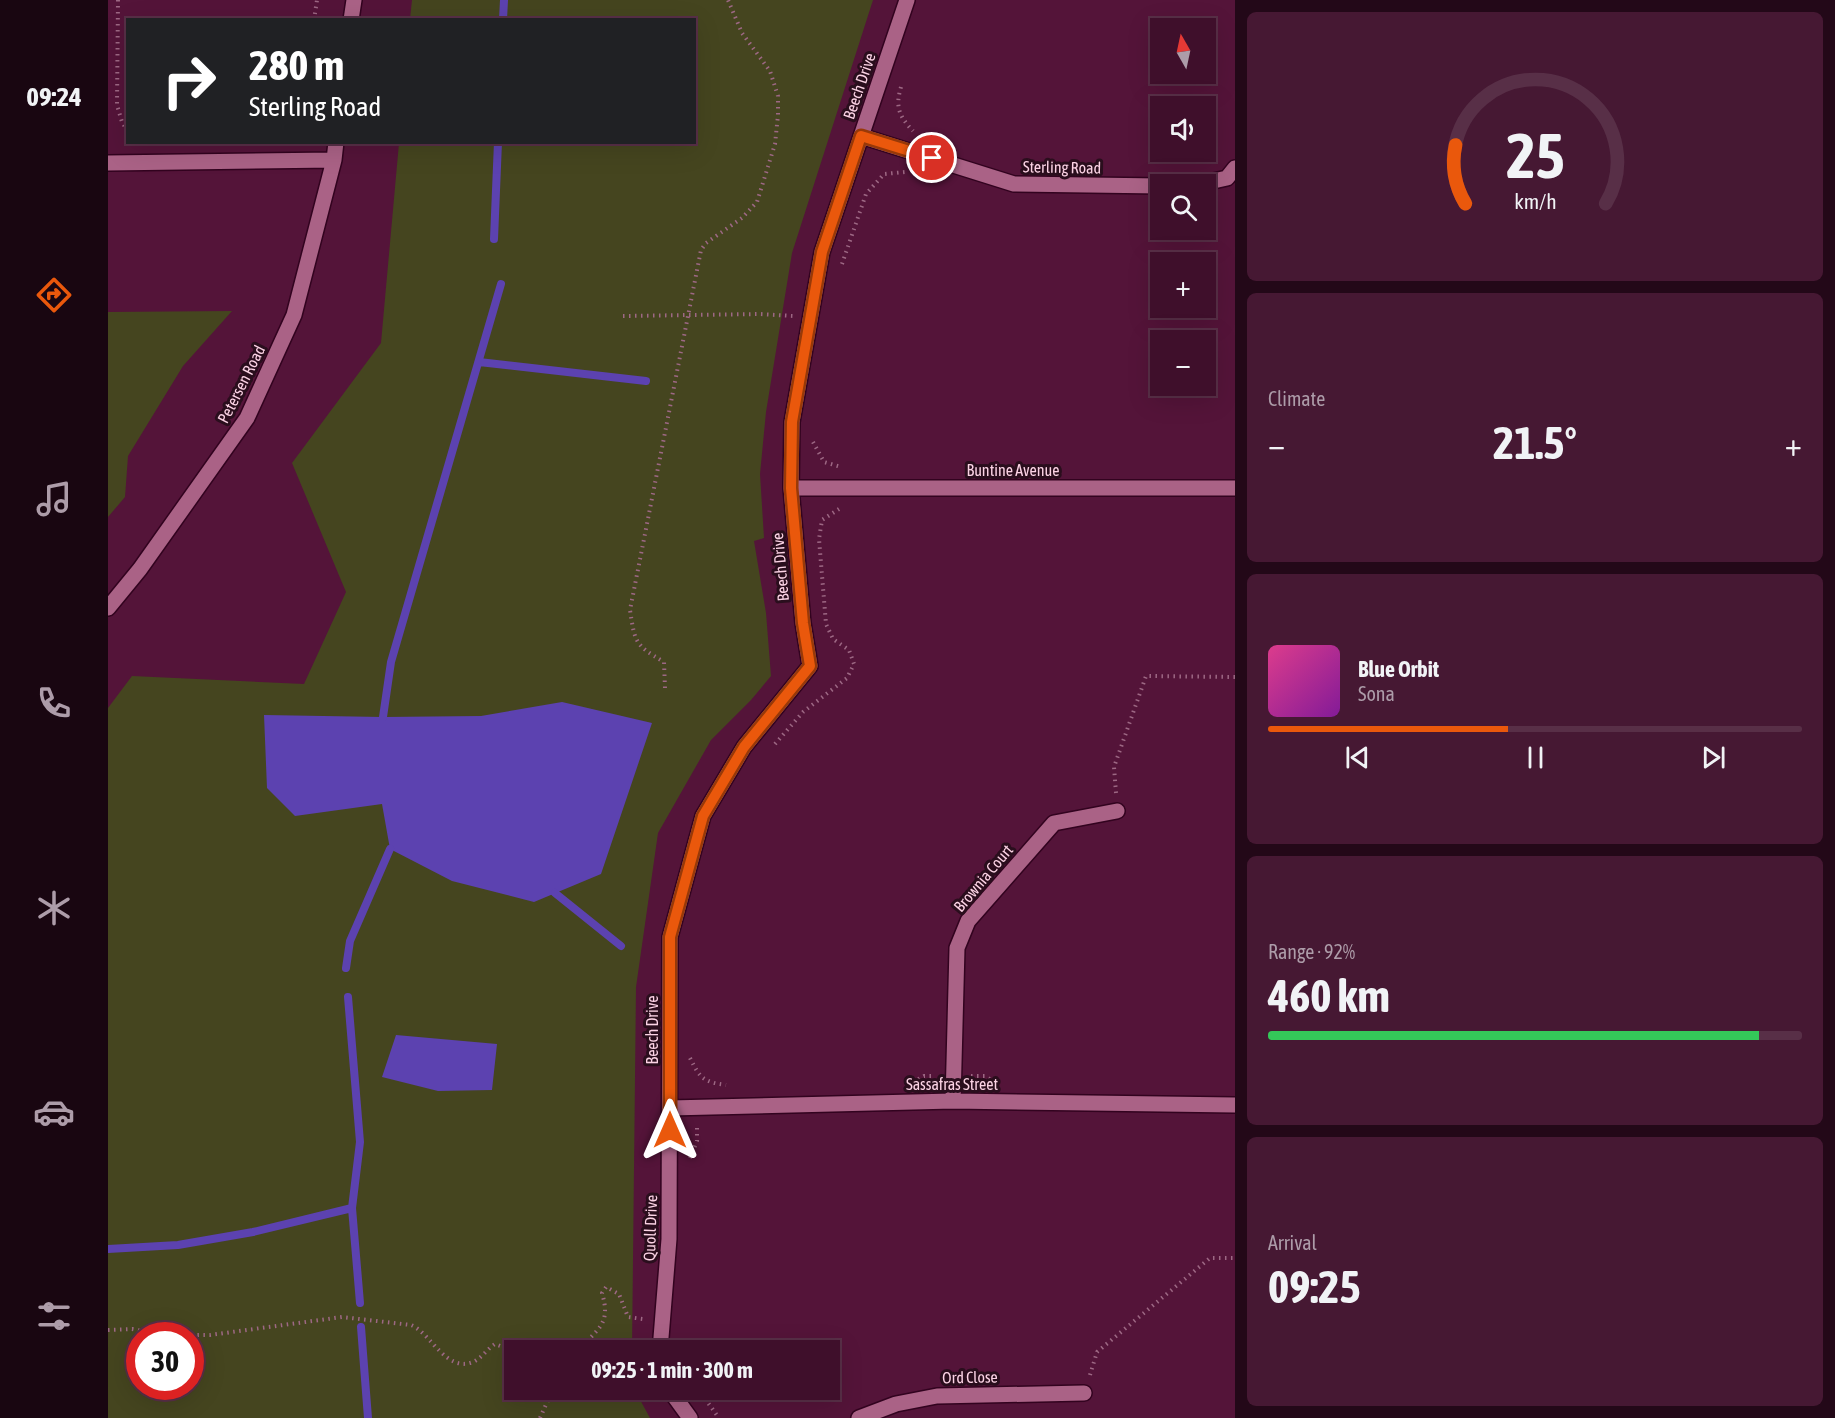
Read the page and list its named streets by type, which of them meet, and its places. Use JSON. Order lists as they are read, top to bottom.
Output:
{
  "streets": {
    "street": [
      "Beech Drive",
      "Sterling Road",
      "Petersen Road",
      "Buntine Avenue",
      "Brownia Court",
      "Sassafras Street",
      "Quoll Drive",
      "Ord Close"
    ]
  },
  "crossings": [
    ["Beech Drive", "Sterling Road"],
    ["Beech Drive", "Buntine Avenue"],
    ["Beech Drive", "Sassafras Street"],
    ["Beech Drive", "Quoll Drive"],
    ["Brownia Court", "Sassafras Street"],
    ["Sassafras Street", "Quoll Drive"]
  ],
  "north": "top",
  "page": {
    "tabs": "09:24",
    "map_buttons": ["+", "−"],
    "turn": ["280 m", "Sterling Road"],
    "tile": [
      "Climate",
      ["Range · 92%", "460 km"],
      ["Arrival", "09:25"]
    ],
    "heat": ["−", "21.5°", "+"],
    "song": ["Blue Orbit", "Sona"],
    "limit": "30",
    "trip": "09:25 · 1 min · 300 m",
    "gauge": ["25", "km/h"]
  }
}
